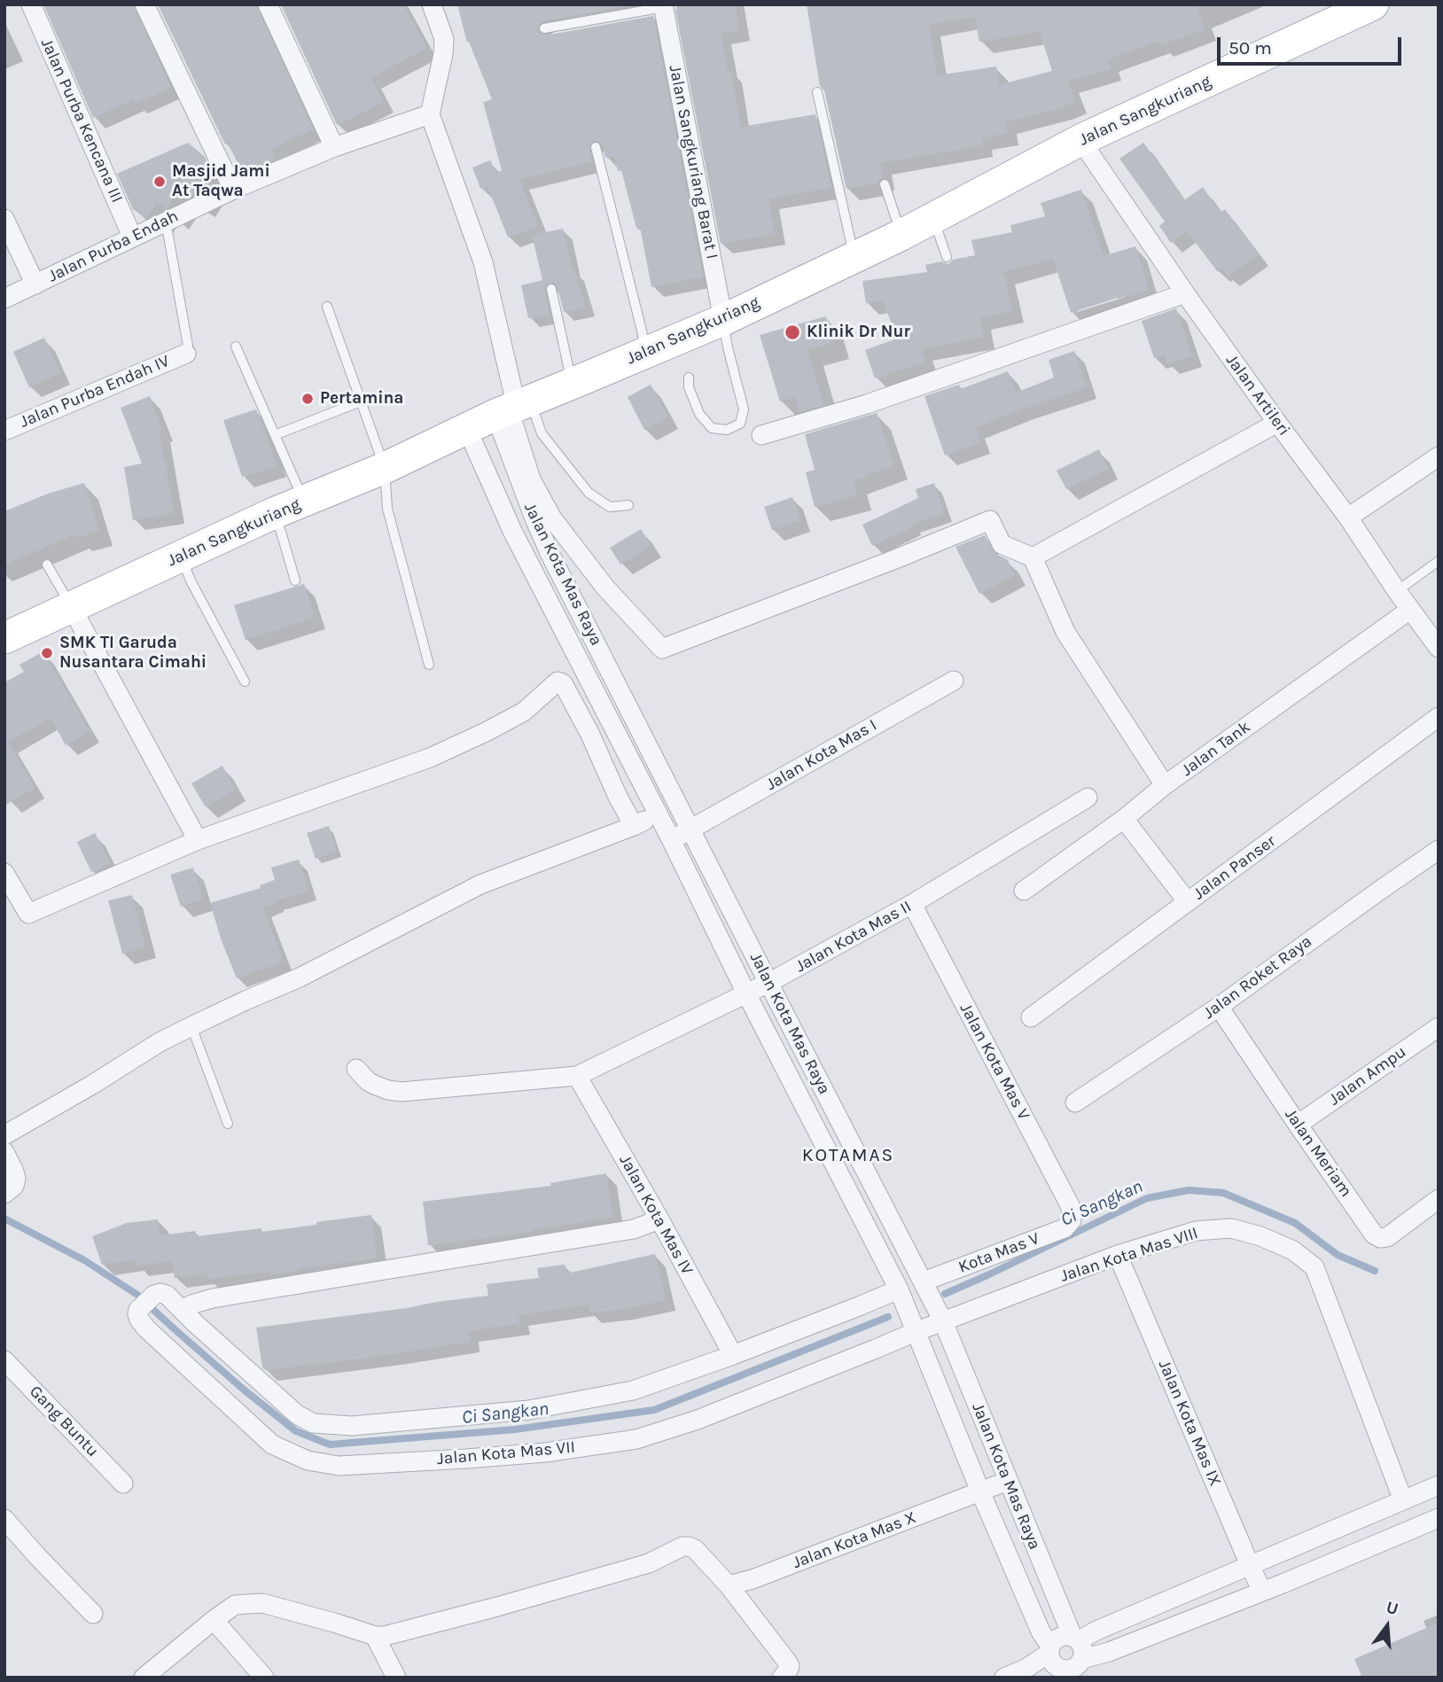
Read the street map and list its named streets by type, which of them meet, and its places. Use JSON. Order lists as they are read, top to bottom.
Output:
{
  "streets": {
    "main road": ["Jalan Sangkuriang"],
    "street": [
      "Jalan Purba Kencana III",
      "Jalan Sangkuriang Barat I",
      "Jalan Purba Endah",
      "Jalan Purba Endah IV",
      "Jalan Artileri",
      "Jalan Kota Mas Raya",
      "Jalan Tank",
      "Jalan Kota Mas I",
      "Jalan Panser",
      "Jalan Kota Mas II",
      "Jalan Roket Raya",
      "Jalan Kota Mas V",
      "Jalan Ampu",
      "Jalan Meriam",
      "Jalan Kota Mas IV",
      "Kota Mas V",
      "Jalan Kota Mas VIII",
      "Gang Buntu",
      "Jalan Kota Mas IX",
      "Jalan Kota Mas VII",
      "Jalan Kota Mas X"
    ]
  },
  "crossings": [
    ["Jalan Sangkuriang", "Jalan Sangkuriang Barat I"],
    ["Jalan Sangkuriang", "Jalan Artileri"],
    ["Jalan Sangkuriang", "Jalan Kota Mas Raya"],
    ["Jalan Purba Kencana III", "Jalan Purba Endah"],
    ["Jalan Artileri", "Jalan Tank"],
    ["Jalan Kota Mas Raya", "Jalan Kota Mas I"],
    ["Jalan Kota Mas Raya", "Jalan Kota Mas II"],
    ["Jalan Kota Mas Raya", "Kota Mas V"],
    ["Jalan Kota Mas Raya", "Jalan Kota Mas VIII"],
    ["Jalan Kota Mas Raya", "Jalan Kota Mas VII"],
    ["Jalan Kota Mas Raya", "Jalan Kota Mas X"],
    ["Jalan Kota Mas II", "Jalan Kota Mas V"],
    ["Jalan Kota Mas II", "Jalan Kota Mas IV"],
    ["Jalan Roket Raya", "Jalan Meriam"],
    ["Jalan Kota Mas V", "Kota Mas V"],
    ["Jalan Ampu", "Jalan Meriam"],
    ["Jalan Kota Mas VIII", "Jalan Kota Mas IX"],
    ["Jalan Kota Mas VIII", "Jalan Kota Mas VII"]
  ],
  "districts": ["KOTAMAS"],
  "water": ["Ci Sangkan"],
  "places": [
    "Masjid Jami At Taqwa",
    "Klinik Dr Nur",
    "Pertamina",
    "SMK TI Garuda Nusantara Cimahi"
  ],
  "scale_bar": "50 m",
  "north": "top"
}
